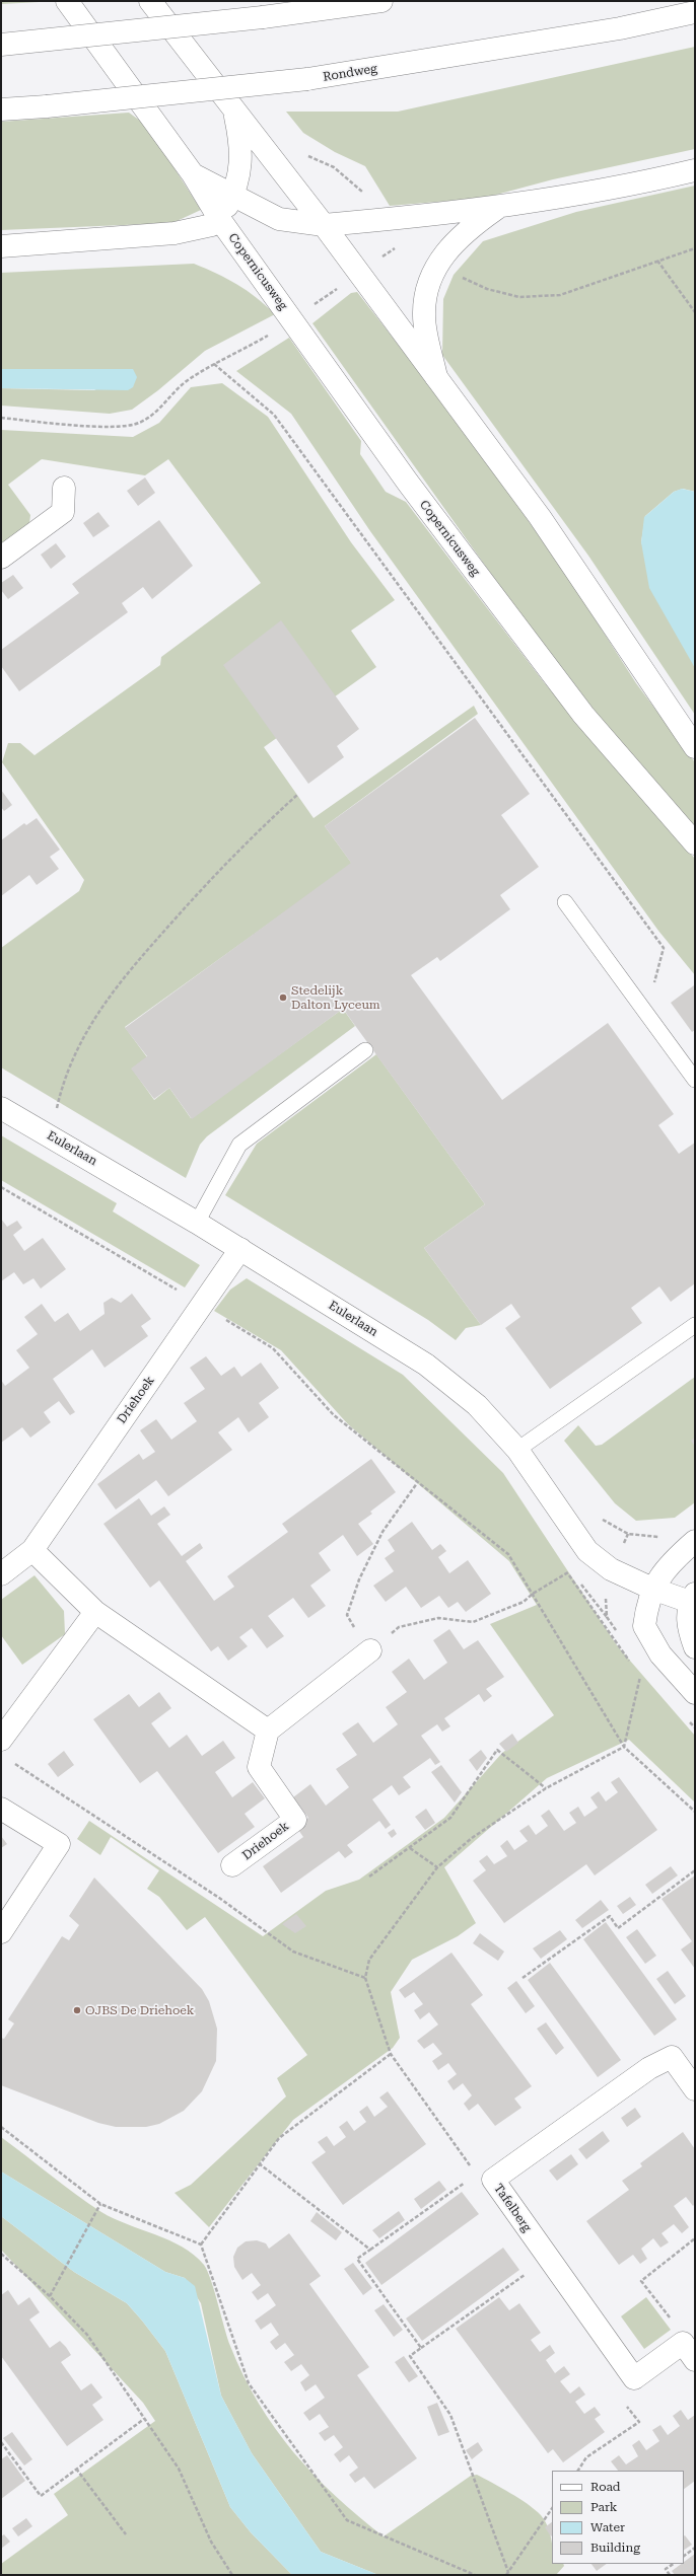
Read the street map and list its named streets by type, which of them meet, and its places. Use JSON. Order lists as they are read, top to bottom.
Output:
{
  "streets": {
    "main road": [
      "Rondweg",
      "Copernicusweg",
      "Eulerlaan",
      "Driehoek",
      "Tafelberg"
    ]
  },
  "crossings": [
    ["Eulerlaan", "Driehoek"]
  ],
  "places": ["Stedelijk Dalton Lyceum", "OJBS De Driehoek"],
  "legend": [
    "Road",
    "Park",
    "Water",
    "Building"
  ]
}
